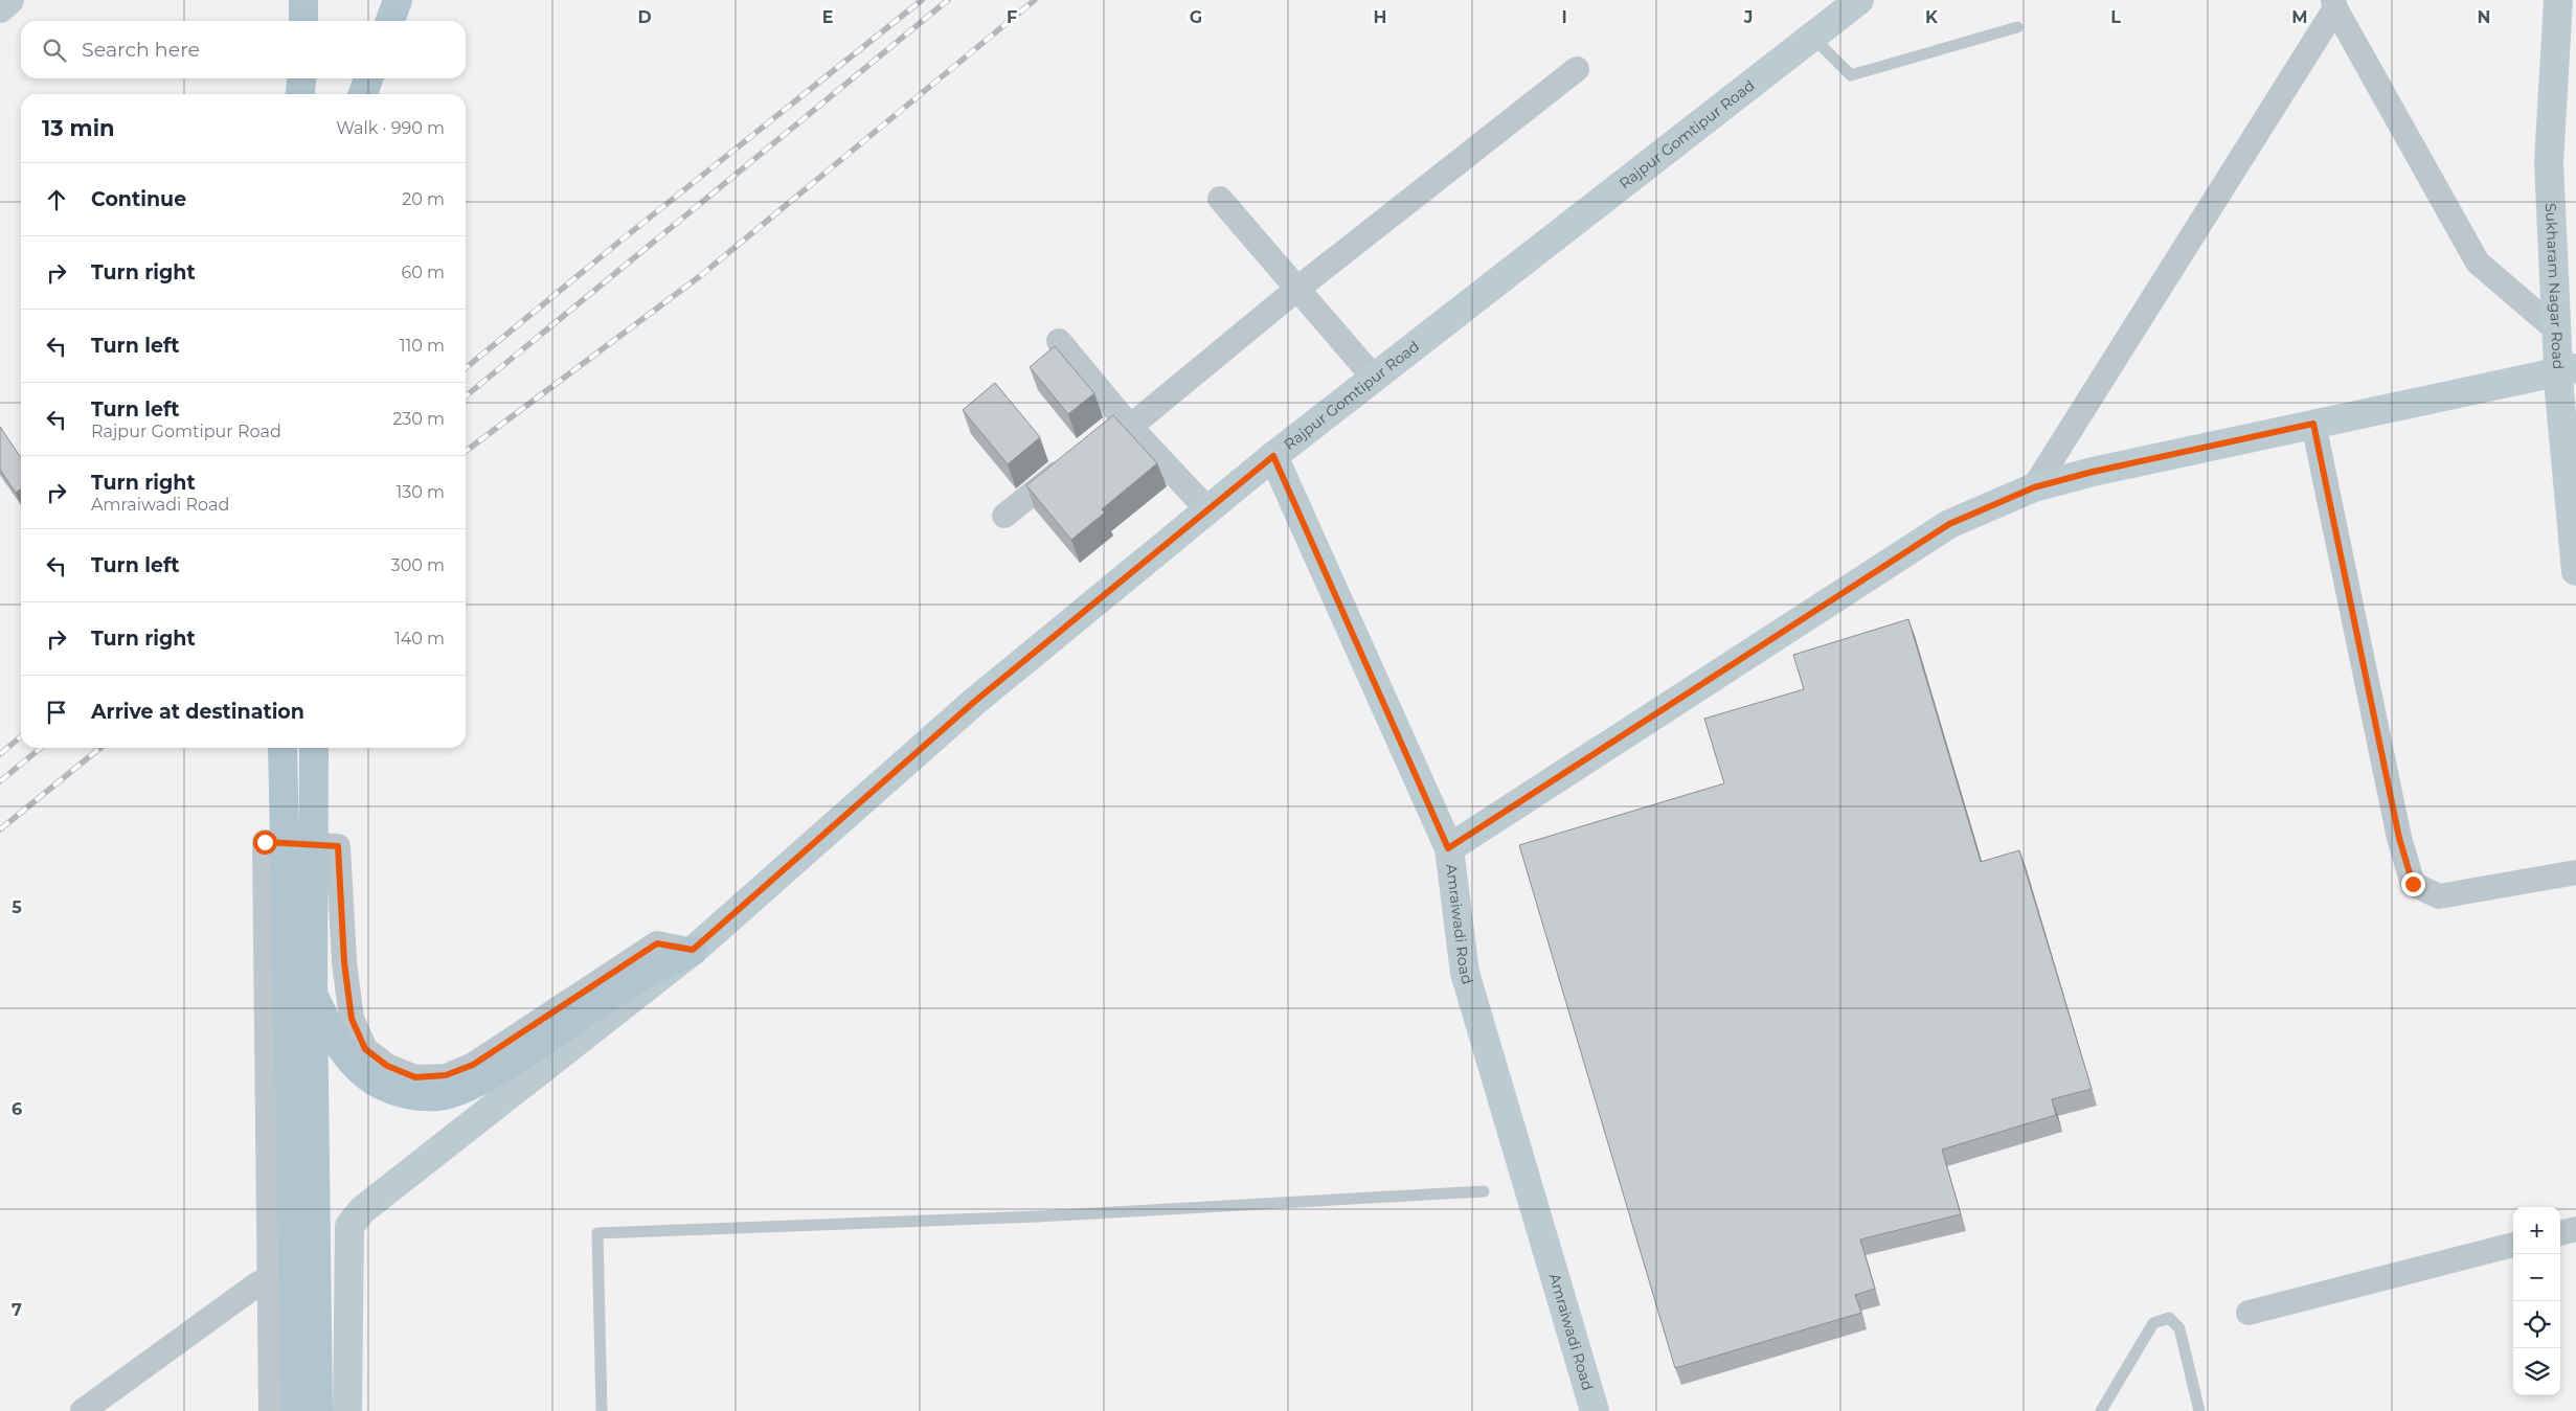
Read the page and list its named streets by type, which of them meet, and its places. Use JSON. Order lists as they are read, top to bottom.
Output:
{
  "streets": {
    "main road": ["Rajpur Gomtipur Road", "Sukharam Nagar Road", "Amraiwadi Road"]
  },
  "crossings": [
    ["Rajpur Gomtipur Road", "Amraiwadi Road"]
  ],
  "page": {
    "search": "Search here",
    "heading": ["13 min", "Walk · 990 m"],
    "list": [
      ["Continue", "20 m"],
      ["Turn right", "60 m"],
      ["Turn left", "110 m"],
      ["Turn left", "Rajpur Gomtipur Road", "230 m"],
      ["Turn right", "Amraiwadi Road", "130 m"],
      ["Turn left", "300 m"],
      ["Turn right", "140 m"],
      "Arrive at destination"
    ],
    "map_buttons": ["+", "−"]
  },
  "grid": {
    "columns": [
      "D",
      "E",
      "F",
      "G",
      "H",
      "I",
      "J",
      "K",
      "L",
      "M",
      "N"
    ],
    "rows": ["5", "6", "7"]
  }
}
